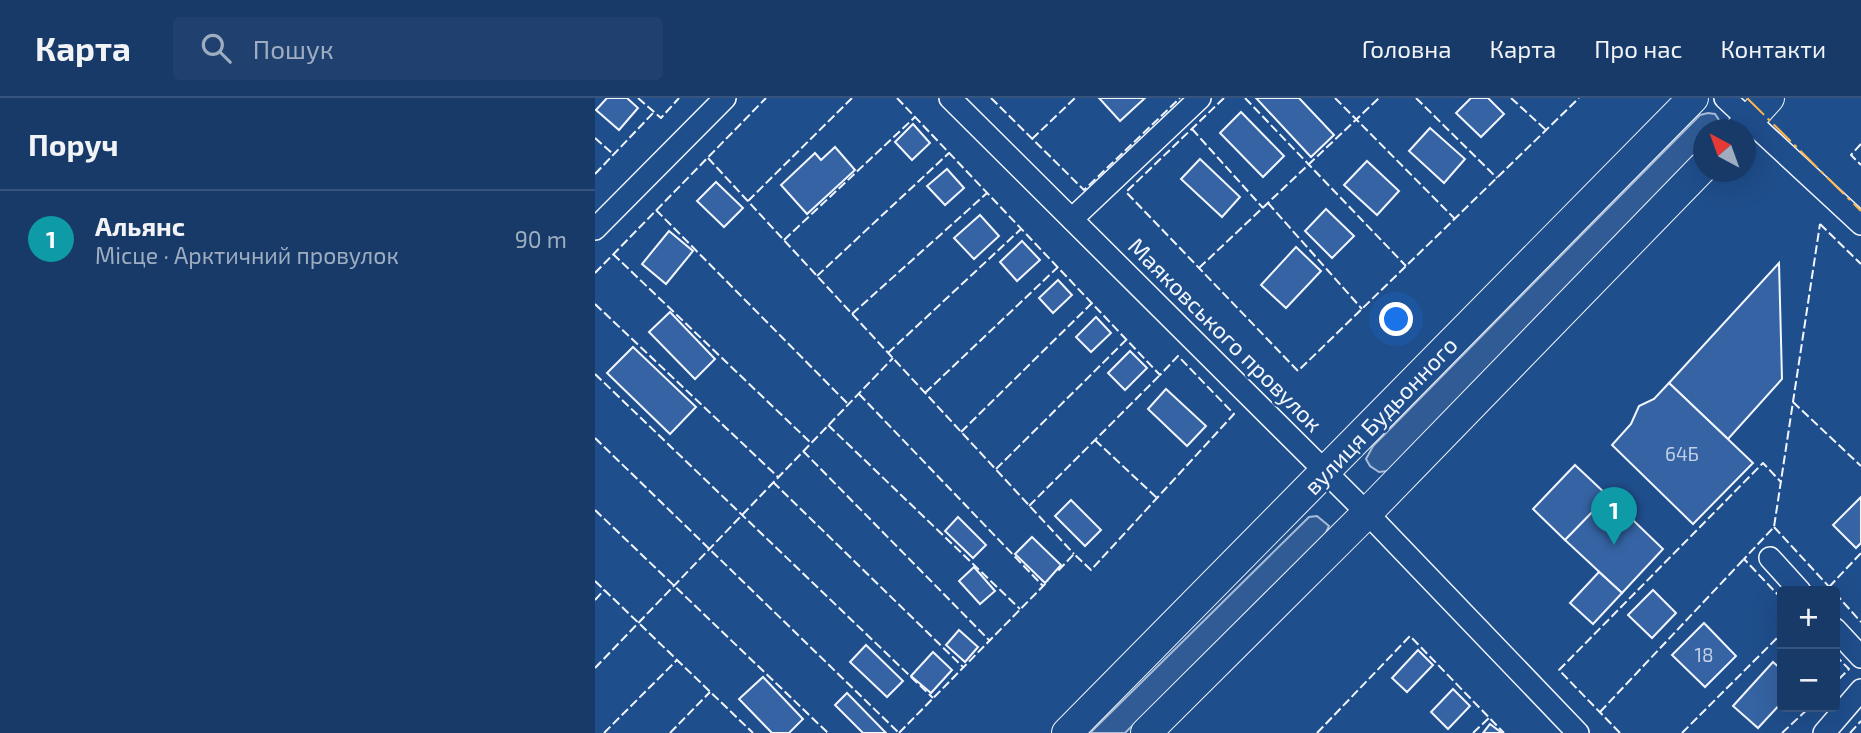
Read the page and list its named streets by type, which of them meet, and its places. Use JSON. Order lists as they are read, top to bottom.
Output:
{
  "streets": {
    "main road": ["вулиця Будьонного"],
    "street": ["Маяковського провулок"]
  },
  "crossings": [
    ["Маяковського провулок", "вулиця Будьонного"]
  ],
  "house_numbers": ["64Б", "18"],
  "north": "top left",
  "page": {
    "header": "Карта",
    "search": "Пошук",
    "nav": [
      "Головна",
      "Карта",
      "Про нас",
      "Контакти"
    ],
    "heading": "Поруч",
    "list": [
      {
        "mark": "1",
        "name": "Альянс",
        "note": "Місце · Арктичний провулок",
        "value": "90 m"
      }
    ],
    "pins": "1",
    "map_buttons": ["+", "−"]
  }
}
